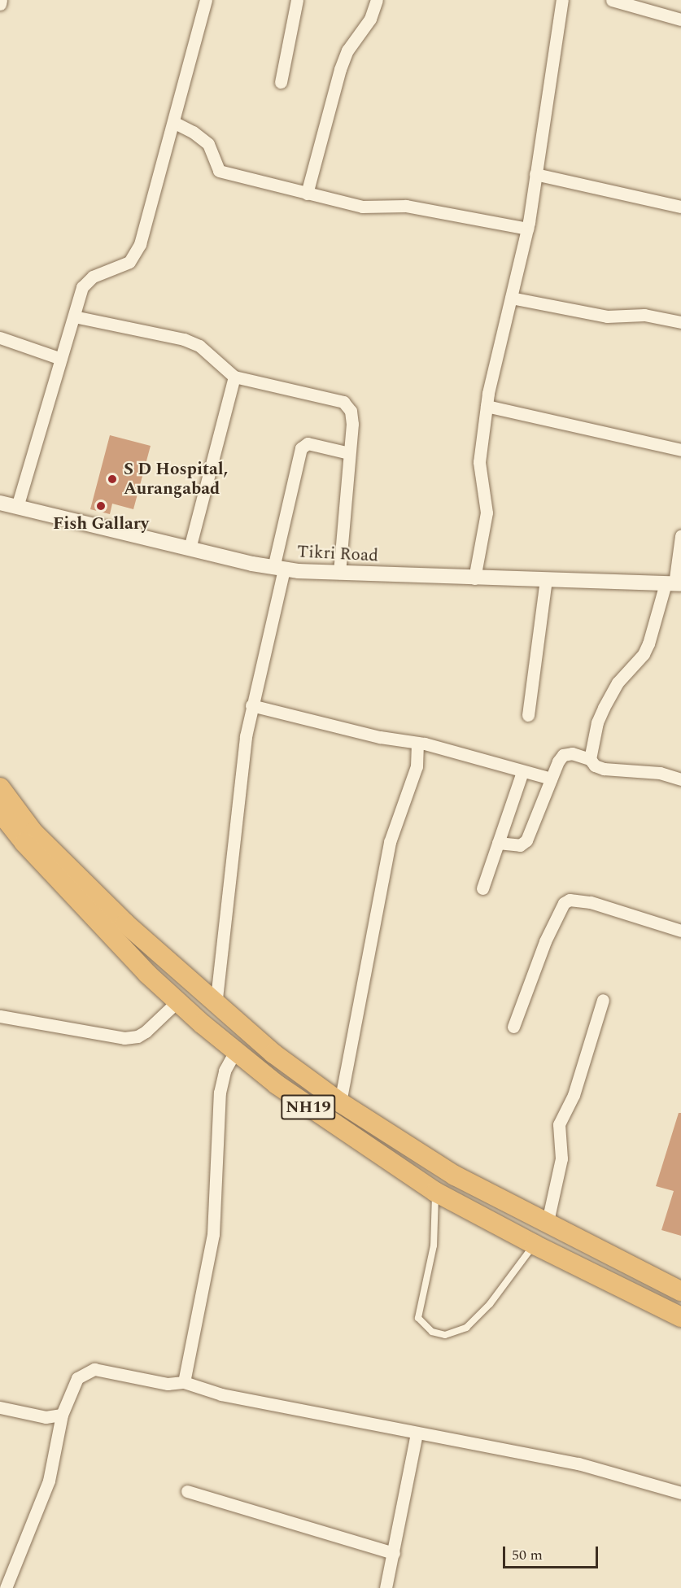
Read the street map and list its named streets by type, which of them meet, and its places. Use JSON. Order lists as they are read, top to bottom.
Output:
{
  "streets": {
    "highway": ["NH19"],
    "street": ["Tikri Road"]
  },
  "places": ["S D Hospital, Aurangabad", "Fish Gallary"],
  "scale_bar": "50 m"
}
